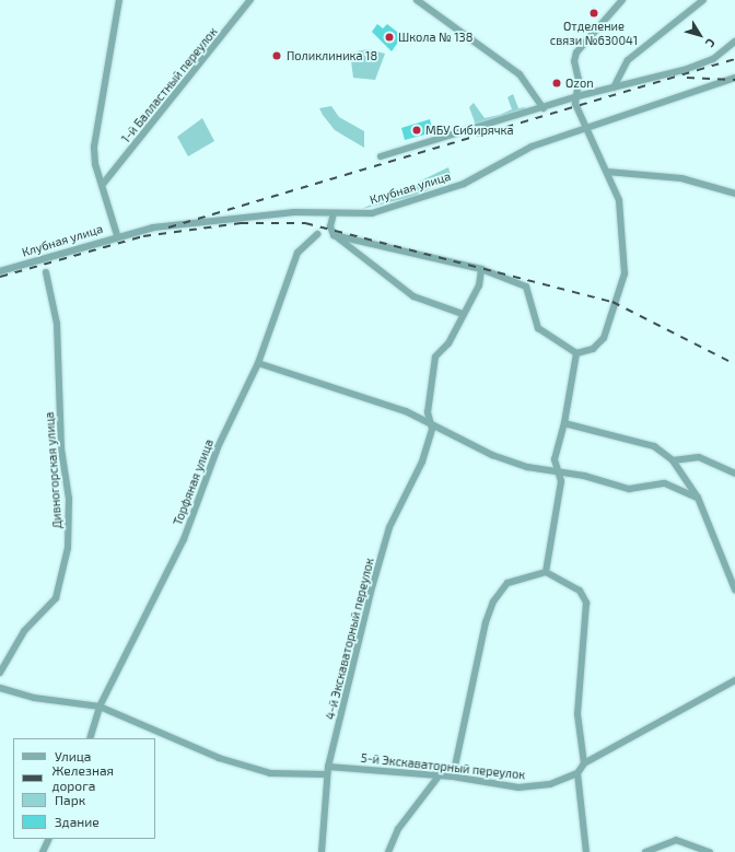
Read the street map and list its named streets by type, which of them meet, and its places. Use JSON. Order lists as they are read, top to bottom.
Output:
{
  "streets": {
    "street": [
      "1-й Балластный переулок",
      "Клубная улица",
      "Дивногорская улица",
      "Торфяная улица",
      "4-й Экскаваторный переулок",
      "5-й Экскаваторный переулок"
    ]
  },
  "crossings": [
    ["4-й Экскаваторный переулок", "5-й Экскаваторный переулок"]
  ],
  "places": [
    "Отделение связи №630041",
    "Школа № 138",
    "Поликлиника 18",
    "Ozon",
    "МБУ Сибирячка"
  ],
  "legend": [
    "Улица",
    "Железная дорога",
    "Парк",
    "Здание"
  ],
  "north": "bottom right"
}
